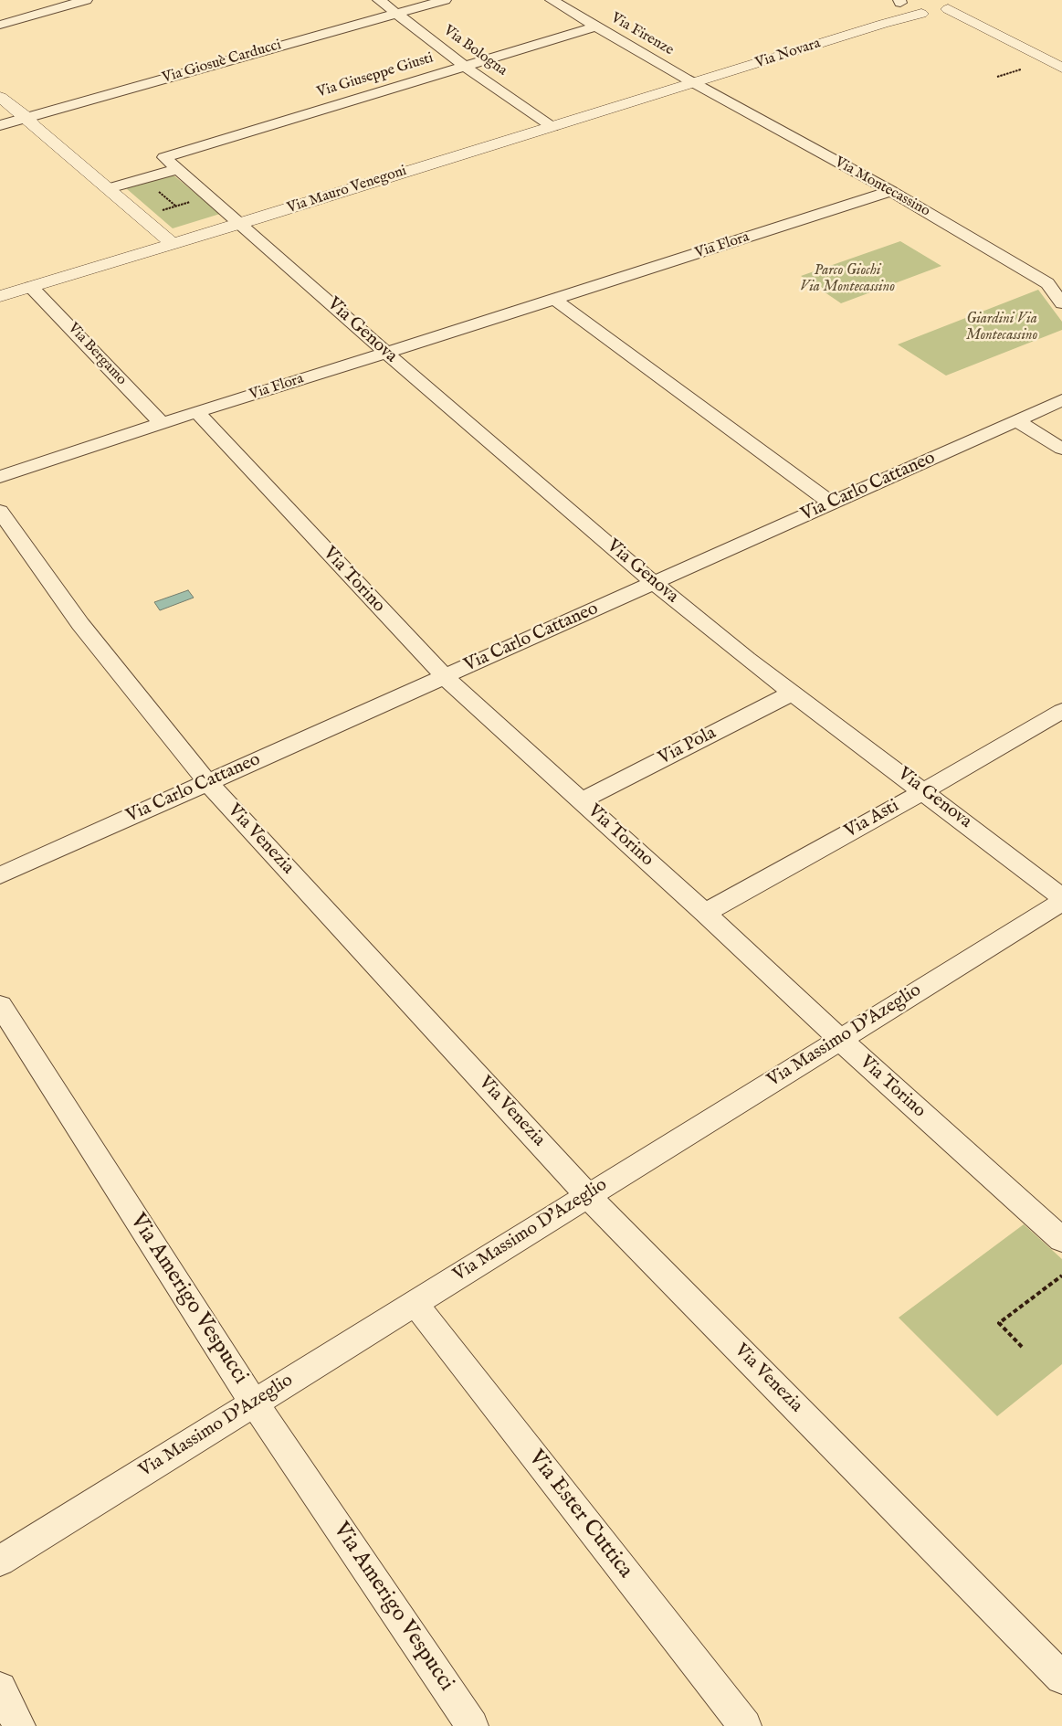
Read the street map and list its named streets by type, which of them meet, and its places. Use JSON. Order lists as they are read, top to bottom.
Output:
{
  "streets": {
    "street": [
      "Via Firenze",
      "Via Bologna",
      "Via Novara",
      "Via Giosuè Carducci",
      "Via Giuseppe Giusti",
      "Via Montecassino",
      "Via Mauro Venegoni",
      "Via Flora",
      "Via Genova",
      "Via Bergamo",
      "Via Carlo Cattaneo",
      "Via Torino",
      "Via Pola",
      "Via Asti",
      "Via Venezia",
      "Via Massimo D'Azeglio",
      "Via Amerigo Vespucci",
      "Via Ester Cuttica"
    ]
  },
  "crossings": [
    ["Via Firenze", "Via Novara"],
    ["Via Firenze", "Via Giuseppe Giusti"],
    ["Via Firenze", "Via Montecassino"],
    ["Via Firenze", "Via Mauro Venegoni"],
    ["Via Bologna", "Via Giosuè Carducci"],
    ["Via Bologna", "Via Giuseppe Giusti"],
    ["Via Bologna", "Via Mauro Venegoni"],
    ["Via Novara", "Via Montecassino"],
    ["Via Novara", "Via Mauro Venegoni"],
    ["Via Giuseppe Giusti", "Via Genova"],
    ["Via Montecassino", "Via Mauro Venegoni"],
    ["Via Montecassino", "Via Flora"],
    ["Via Mauro Venegoni", "Via Genova"],
    ["Via Mauro Venegoni", "Via Bergamo"],
    ["Via Flora", "Via Genova"],
    ["Via Flora", "Via Bergamo"],
    ["Via Flora", "Via Torino"],
    ["Via Genova", "Via Carlo Cattaneo"],
    ["Via Genova", "Via Pola"],
    ["Via Genova", "Via Asti"],
    ["Via Carlo Cattaneo", "Via Torino"],
    ["Via Carlo Cattaneo", "Via Venezia"],
    ["Via Torino", "Via Pola"],
    ["Via Torino", "Via Asti"],
    ["Via Torino", "Via Massimo D'Azeglio"],
    ["Via Venezia", "Via Massimo D'Azeglio"],
    ["Via Massimo D'Azeglio", "Via Amerigo Vespucci"],
    ["Via Massimo D'Azeglio", "Via Ester Cuttica"]
  ],
  "parks": ["Parco Giochi Via Montecassino", "Giardini Via Montecassino"]
}
